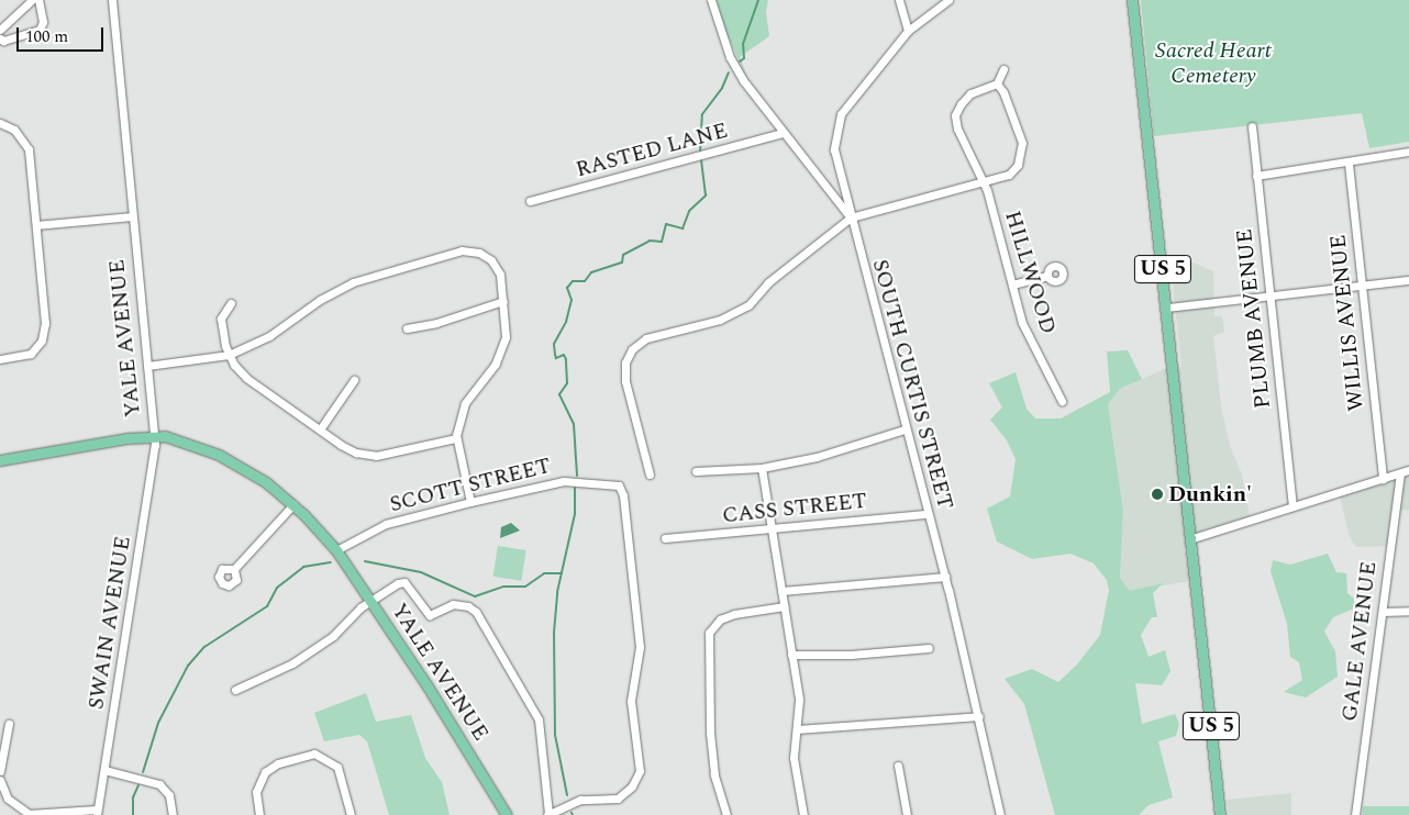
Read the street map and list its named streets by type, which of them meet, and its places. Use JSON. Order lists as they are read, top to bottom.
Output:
{
  "streets": {
    "main road": ["US 5", "YALE AVENUE"],
    "street": [
      "RASTED LANE",
      "HILLWOOD",
      "PLUMB AVENUE",
      "WILLIS AVENUE",
      "SOUTH CURTIS STREET",
      "SCOTT STREET",
      "CASS STREET",
      "SWAIN AVENUE",
      "GALE AVENUE"
    ]
  },
  "crossings": [
    ["RASTED LANE", "SOUTH CURTIS STREET"],
    ["YALE AVENUE", "SCOTT STREET"],
    ["YALE AVENUE", "SWAIN AVENUE"],
    ["SOUTH CURTIS STREET", "CASS STREET"]
  ],
  "parks": ["Sacred Heart Cemetery"],
  "places": ["Dunkin'"],
  "scale_bar": "100 m"
}
